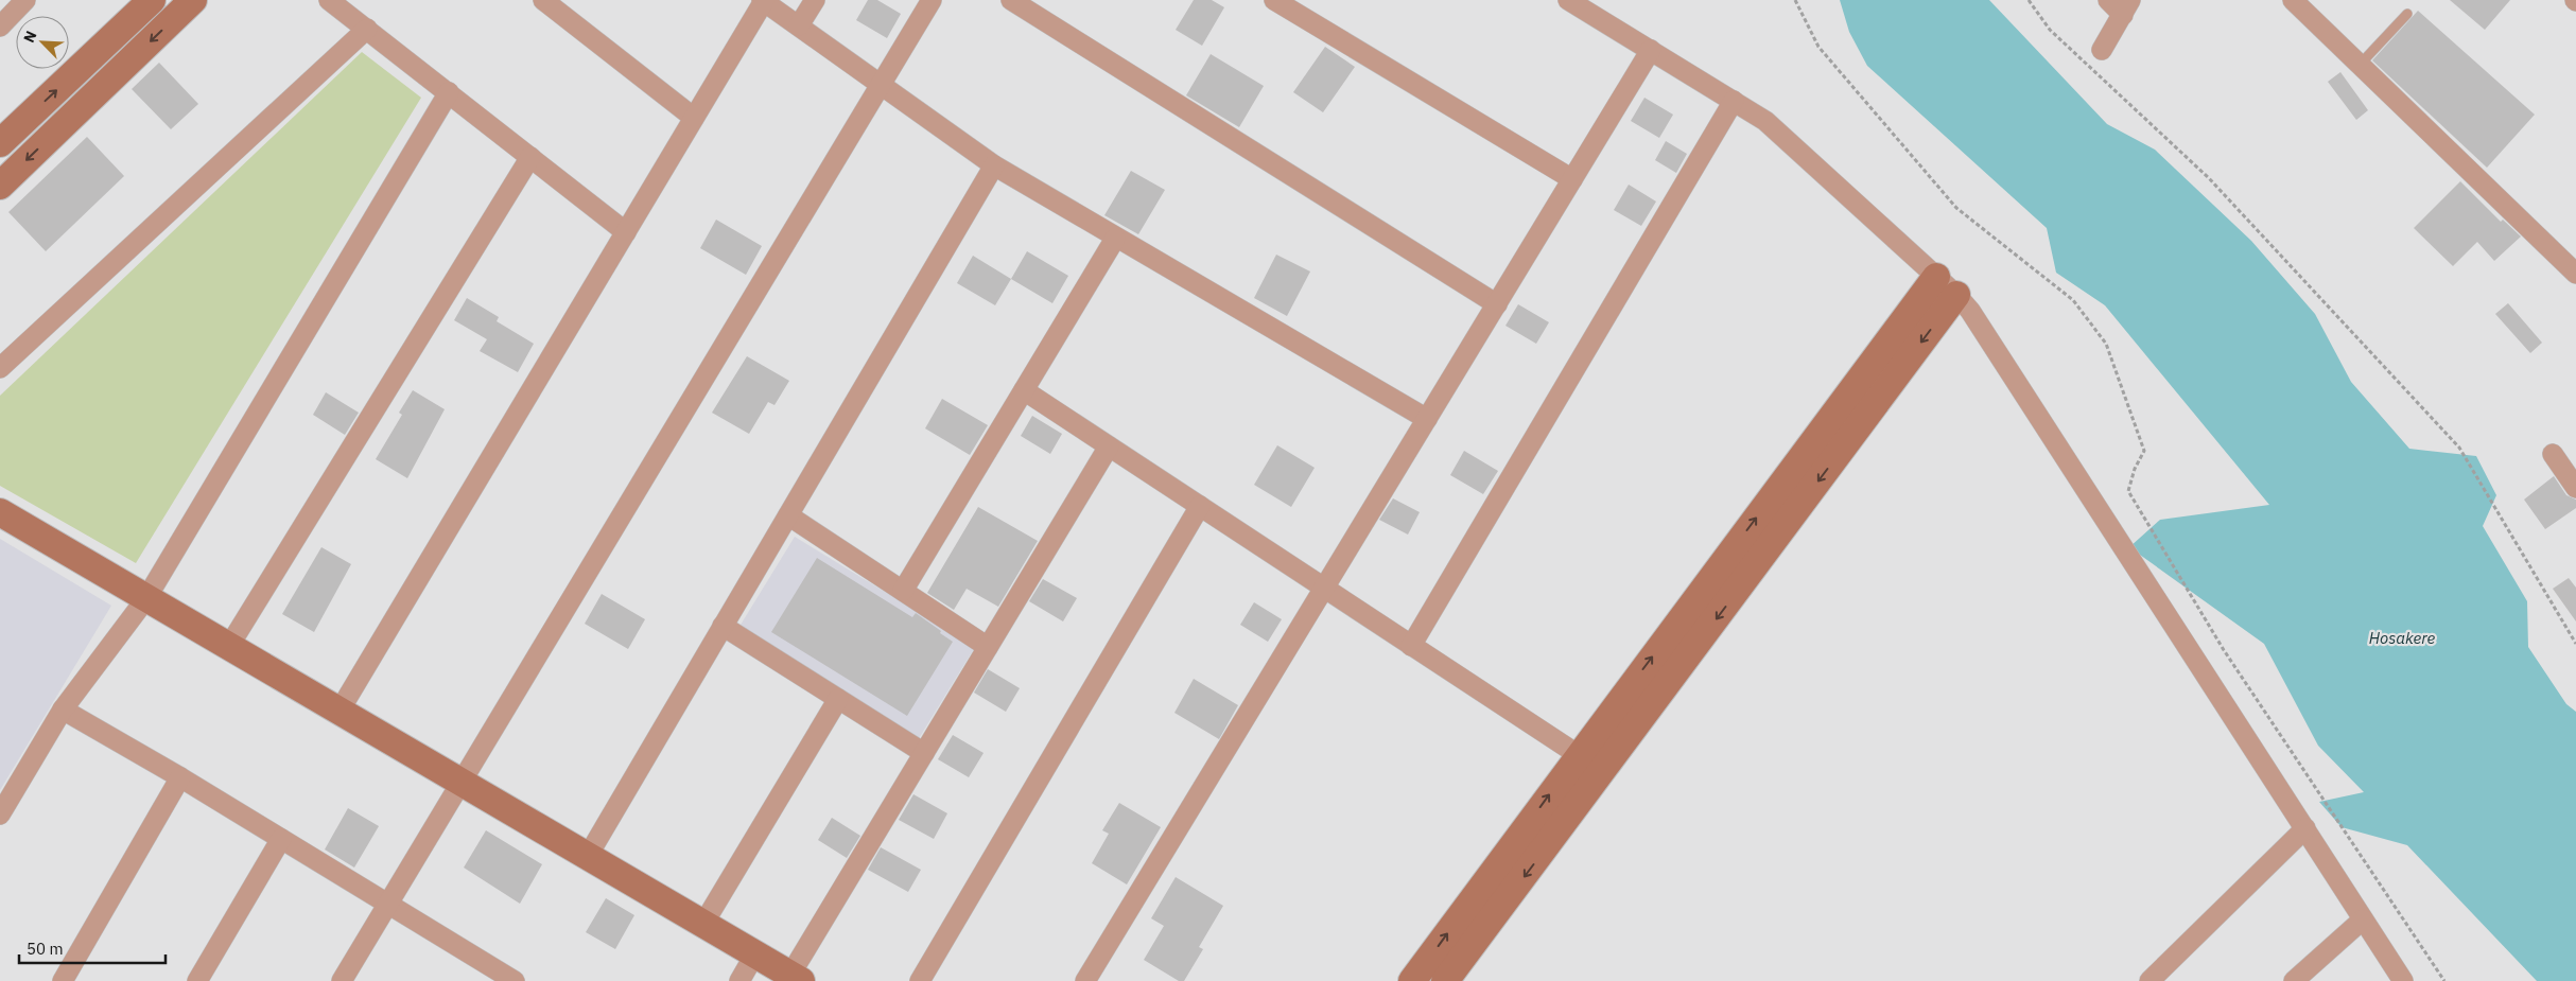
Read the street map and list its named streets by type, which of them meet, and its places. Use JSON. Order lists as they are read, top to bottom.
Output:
{
  "water": ["Hosakere"],
  "scale_bar": "50 m",
  "north": "top left"
}
